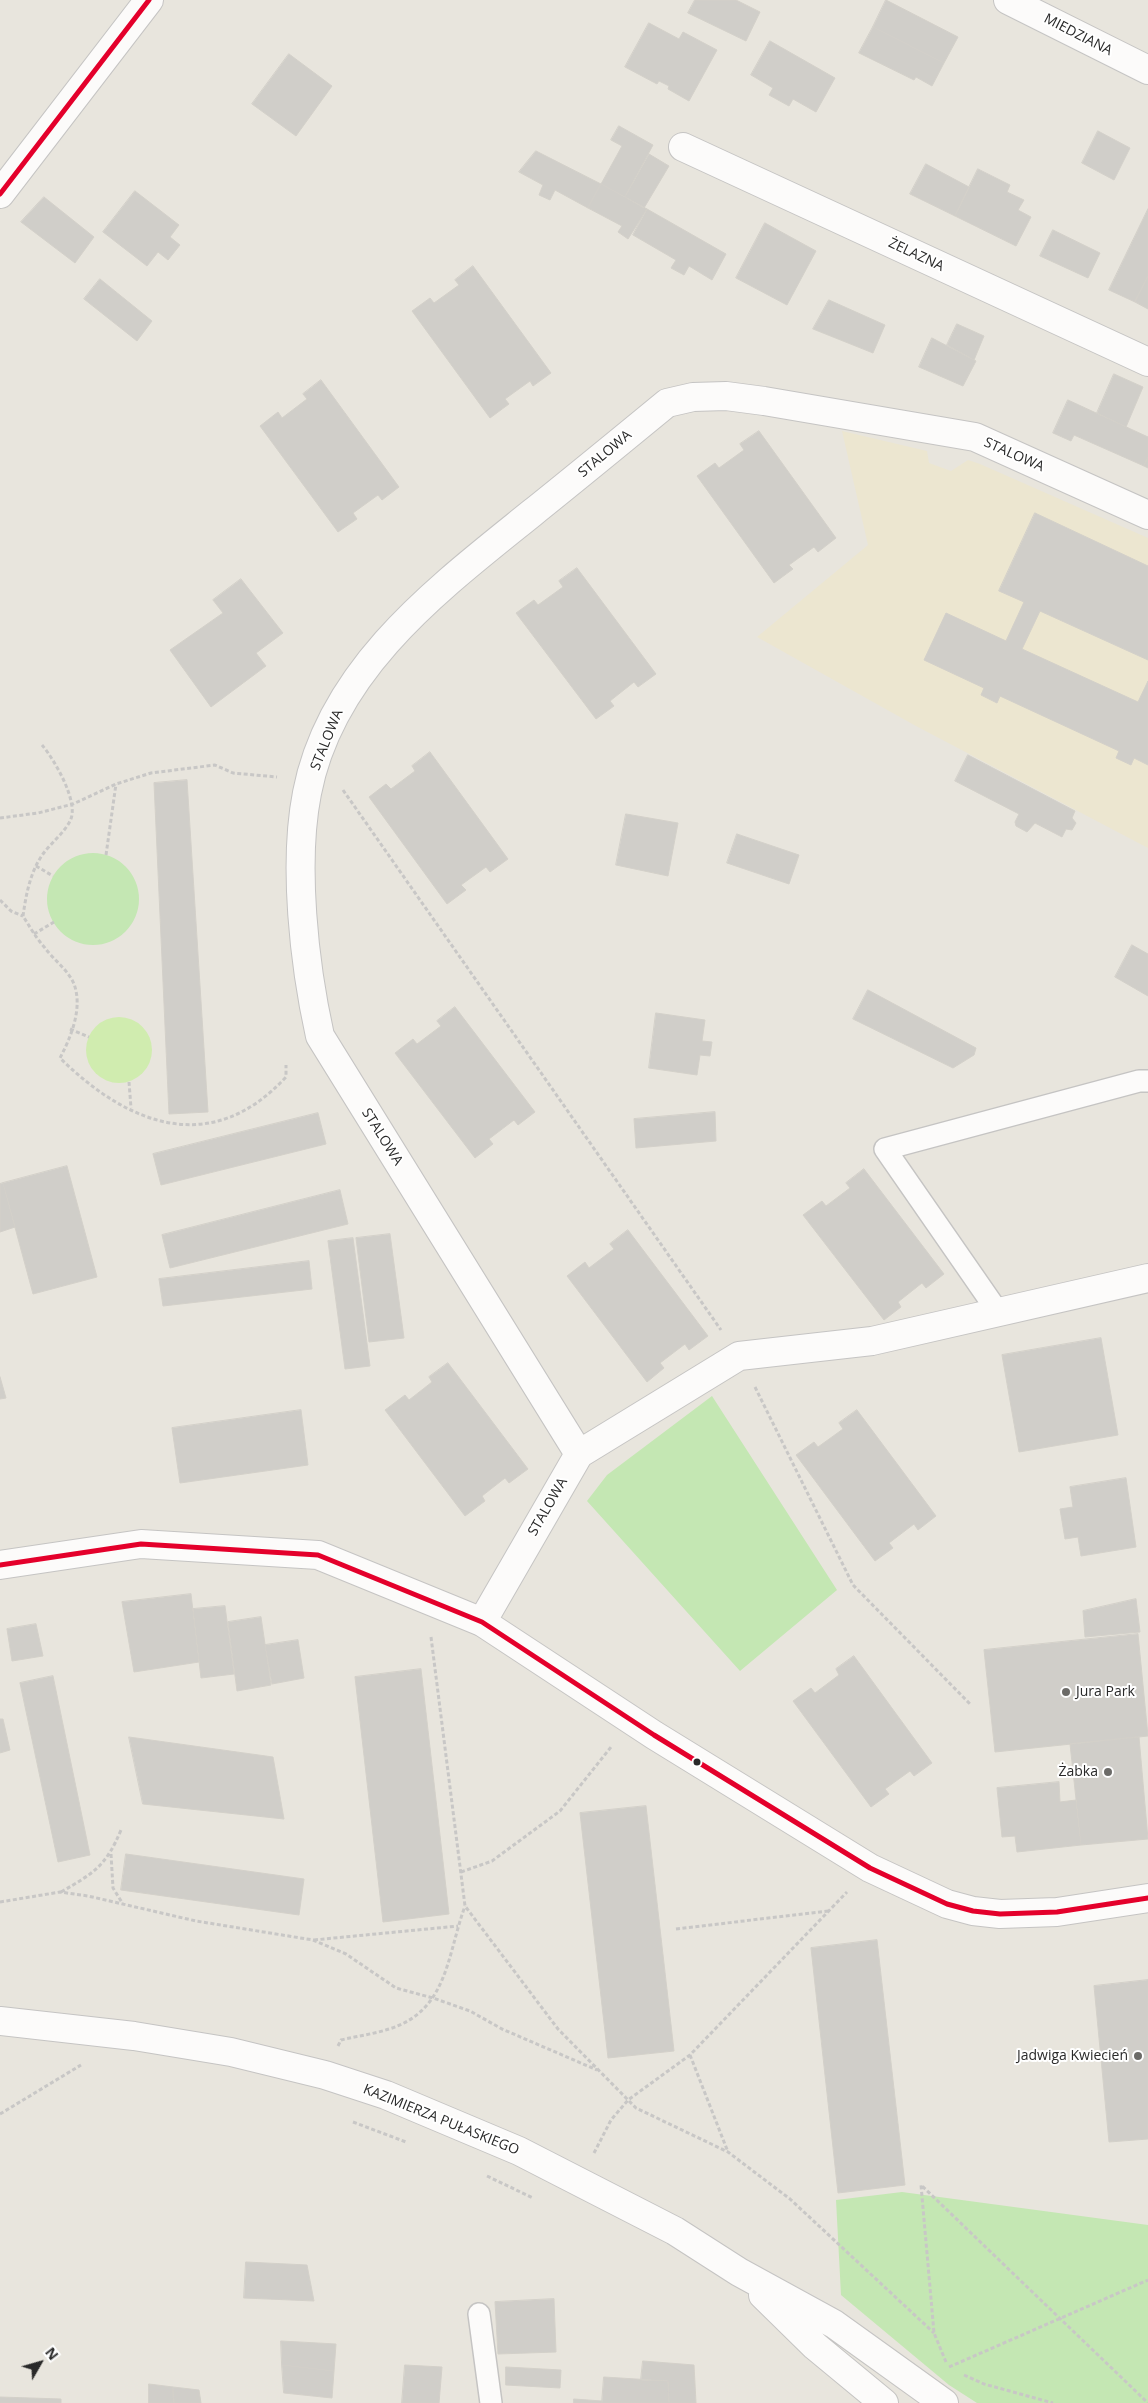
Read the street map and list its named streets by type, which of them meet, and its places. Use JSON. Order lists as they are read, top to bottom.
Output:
{
  "streets": {
    "street": [
      "MIEDZIANA",
      "ŻELAZNA",
      "STALOWA",
      "KAZIMIERZA PUŁASKIEGO"
    ]
  },
  "places": ["Jura Park", "Żabka", "Jadwiga Kwiecień"],
  "north": "top right"
}
